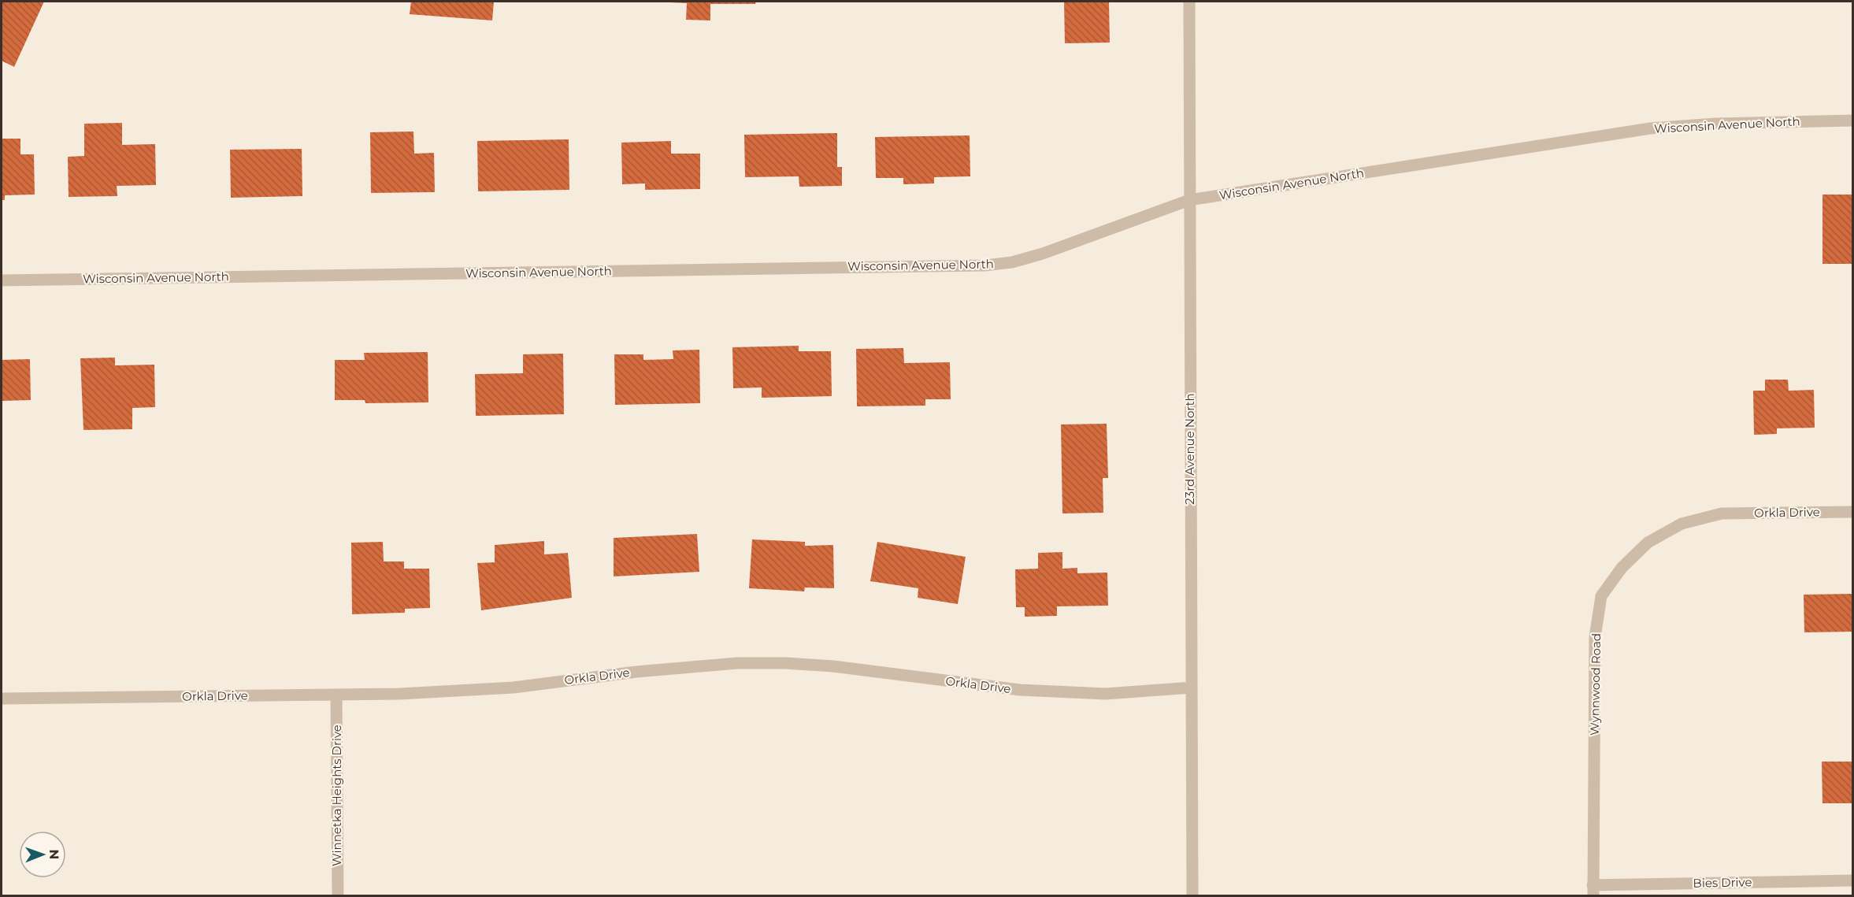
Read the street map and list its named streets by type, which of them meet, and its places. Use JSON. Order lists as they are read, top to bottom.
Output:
{
  "streets": {
    "street": [
      "Wisconsin Avenue North",
      "23rd Avenue North",
      "Orkla Drive",
      "Wynnwood Road",
      "Winnetka Heights Drive",
      "Bies Drive"
    ]
  },
  "crossings": [
    ["Wisconsin Avenue North", "23rd Avenue North"],
    ["23rd Avenue North", "Orkla Drive"],
    ["Orkla Drive", "Wynnwood Road"],
    ["Orkla Drive", "Winnetka Heights Drive"],
    ["Wynnwood Road", "Bies Drive"]
  ],
  "north": "right"
}
